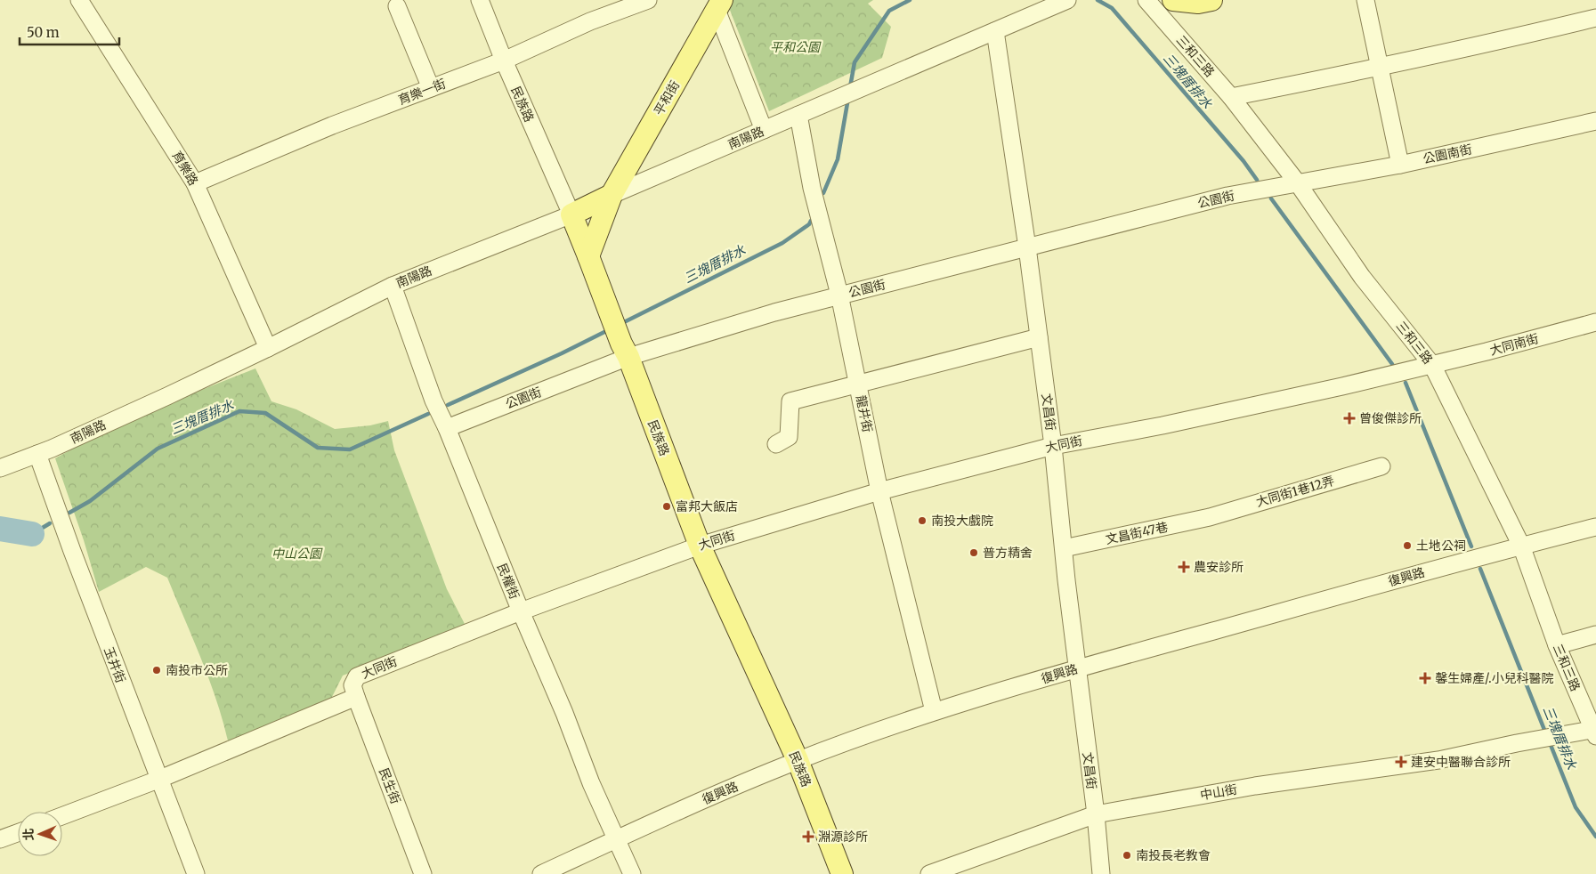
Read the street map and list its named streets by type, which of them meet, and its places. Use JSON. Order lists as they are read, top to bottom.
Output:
{
  "streets": {
    "main road": ["平和街", "民族路", "南陽路"],
    "street": [
      "三和三路",
      "育樂一街",
      "公園南街",
      "育樂路",
      "公園街",
      "大同南街",
      "文昌街",
      "龍井街",
      "大同街",
      "大同街1巷12弄",
      "文昌街47巷",
      "復興路",
      "民權街",
      "玉井街",
      "民生街",
      "中山街"
    ]
  },
  "crossings": [
    ["三和三路", "公園南街"],
    ["三和三路", "公園街"],
    ["三和三路", "大同南街"],
    ["三和三路", "大同街"],
    ["三和三路", "復興路"],
    ["三和三路", "中山街"],
    ["育樂一街", "民族路"],
    ["育樂一街", "育樂路"],
    ["平和街", "民族路"],
    ["平和街", "南陽路"],
    ["民族路", "南陽路"],
    ["民族路", "公園街"],
    ["民族路", "大同街"],
    ["民族路", "復興路"],
    ["南陽路", "育樂路"],
    ["南陽路", "文昌街"],
    ["南陽路", "龍井街"],
    ["南陽路", "民權街"],
    ["南陽路", "玉井街"],
    ["公園南街", "公園街"],
    ["公園街", "文昌街"],
    ["公園街", "龍井街"],
    ["公園街", "民權街"],
    ["大同南街", "大同街"],
    ["文昌街", "大同街"],
    ["文昌街", "文昌街47巷"],
    ["文昌街", "復興路"],
    ["文昌街", "中山街"],
    ["龍井街", "大同街"],
    ["龍井街", "復興路"],
    ["大同街", "民權街"],
    ["大同街", "玉井街"],
    ["大同街", "民生街"],
    ["大同街1巷12弄", "文昌街47巷"],
    ["復興路", "民權街"]
  ],
  "water": ["三塊厝排水"],
  "parks": ["平和公園", "中山公園"],
  "places": {
    "health": [
      "曾俊傑診所",
      "農安診所",
      "馨生婦產/.小兒科醫院",
      "建安中醫聯合診所",
      "淵源診所"
    ],
    "other": [
      "富邦大飯店",
      "南投大戲院",
      "土地公祠",
      "普方精舍",
      "南投市公所",
      "南投長老教會"
    ]
  },
  "scale_bar": "50 m",
  "north": "left"
}
